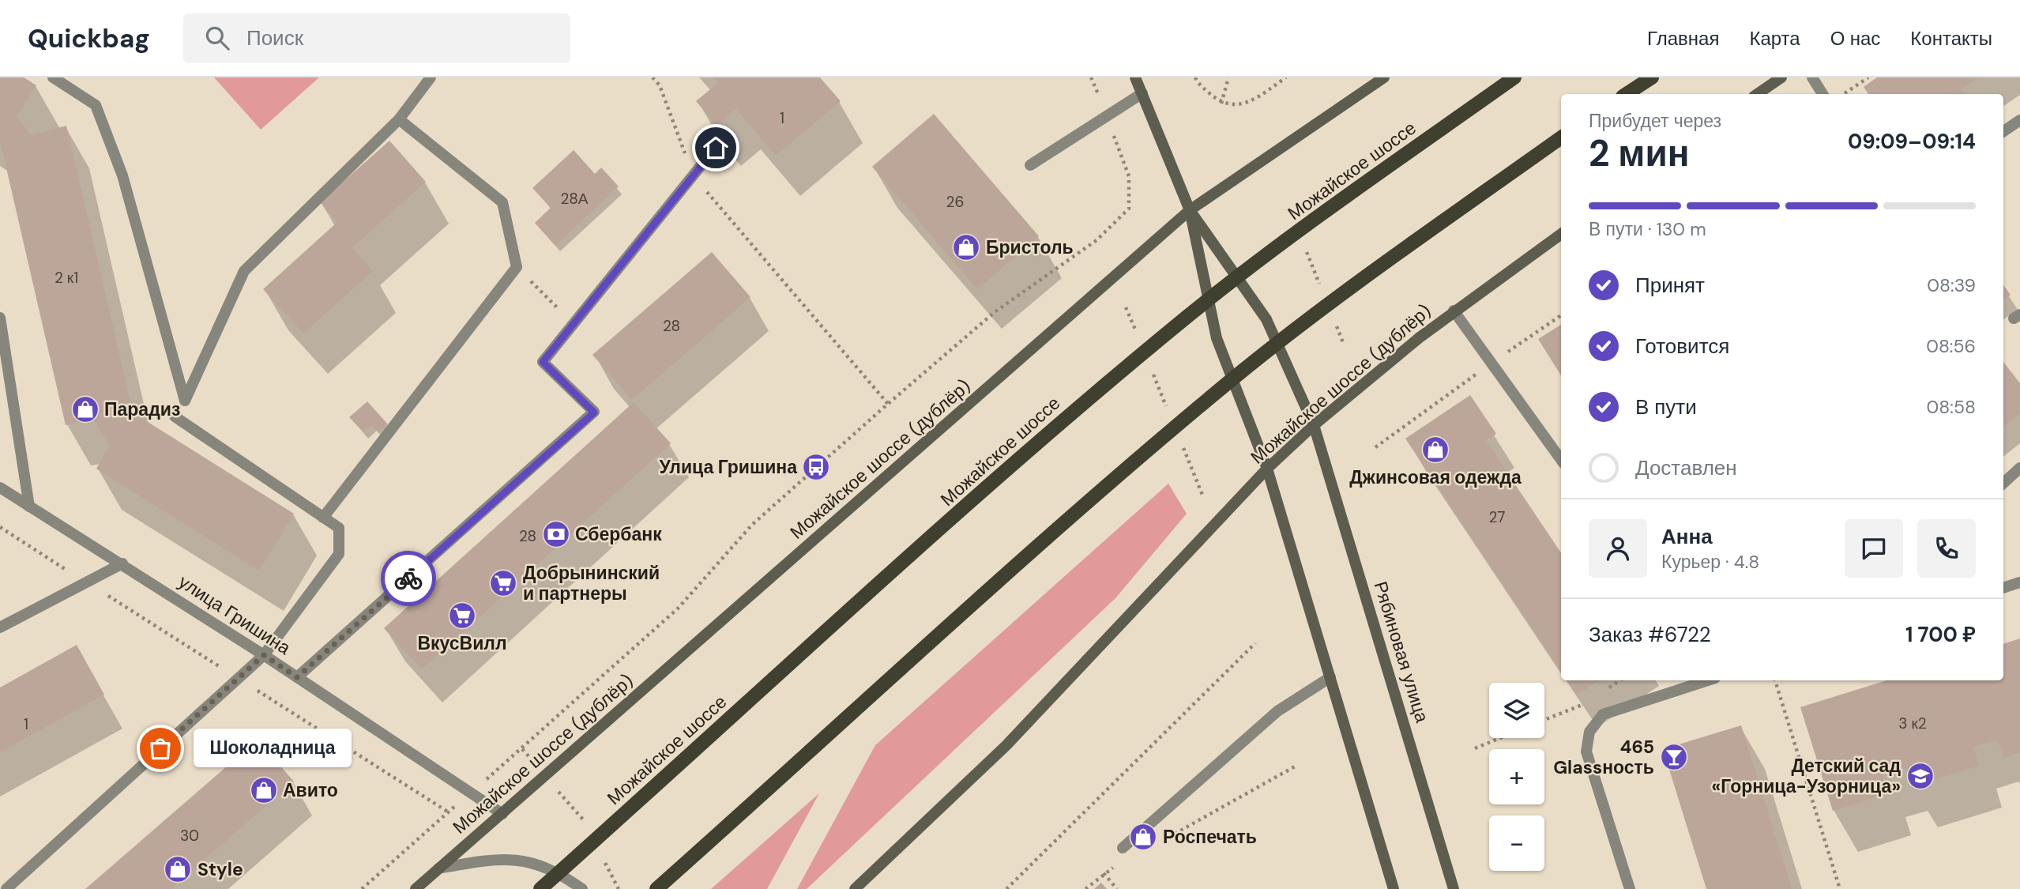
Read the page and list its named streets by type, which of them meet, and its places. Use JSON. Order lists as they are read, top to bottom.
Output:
{
  "streets": {
    "main road": ["Можайское шоссе", "Можайское шоссе (дублёр)", "Рябиновая улица"],
    "street": ["улица Гришина"]
  },
  "crossings": [
    ["Можайское шоссе (дублёр)", "улица Гришина"],
    ["Можайское шоссе (дублёр)", "Рябиновая улица"]
  ],
  "places": {
    "shop": [
      "Бристоль",
      "Парадиз",
      "Джинсовая одежда",
      "Авито",
      "Роспечать",
      "Style"
    ],
    "bus stop": ["Улица Гришина"],
    "bank": ["Сбербанк"],
    "supermarket": ["Добрынинский и партнеры", "ВкусВилл"],
    "other": ["Шоколадница"],
    "bar": ["465 Glassность"],
    "school or university": ["Детский сад «Горница-Узорница»"]
  },
  "house_numbers": [
    "1",
    "28А",
    "26",
    "2 к1",
    "28",
    "27",
    "28",
    "3 к2",
    "1",
    "30"
  ],
  "page": {
    "header": "Quickbag",
    "search": "Поиск",
    "nav": [
      "Главная",
      "Карта",
      "О нас",
      "Контакты"
    ],
    "heading": ["2 мин", "Прибудет через", "09:09–09:14"],
    "panel": [
      "Анна",
      "Курьер · 4.8",
      "Заказ #6722",
      "1 700 ₽"
    ],
    "bar": "В пути · 130 m",
    "list": [
      ["Принят", "08:39"],
      ["Готовится", "08:56"],
      ["В пути", "08:58"],
      "Доставлен"
    ],
    "map_buttons": ["+", "−"],
    "bubble": "Шоколадница"
  }
}
